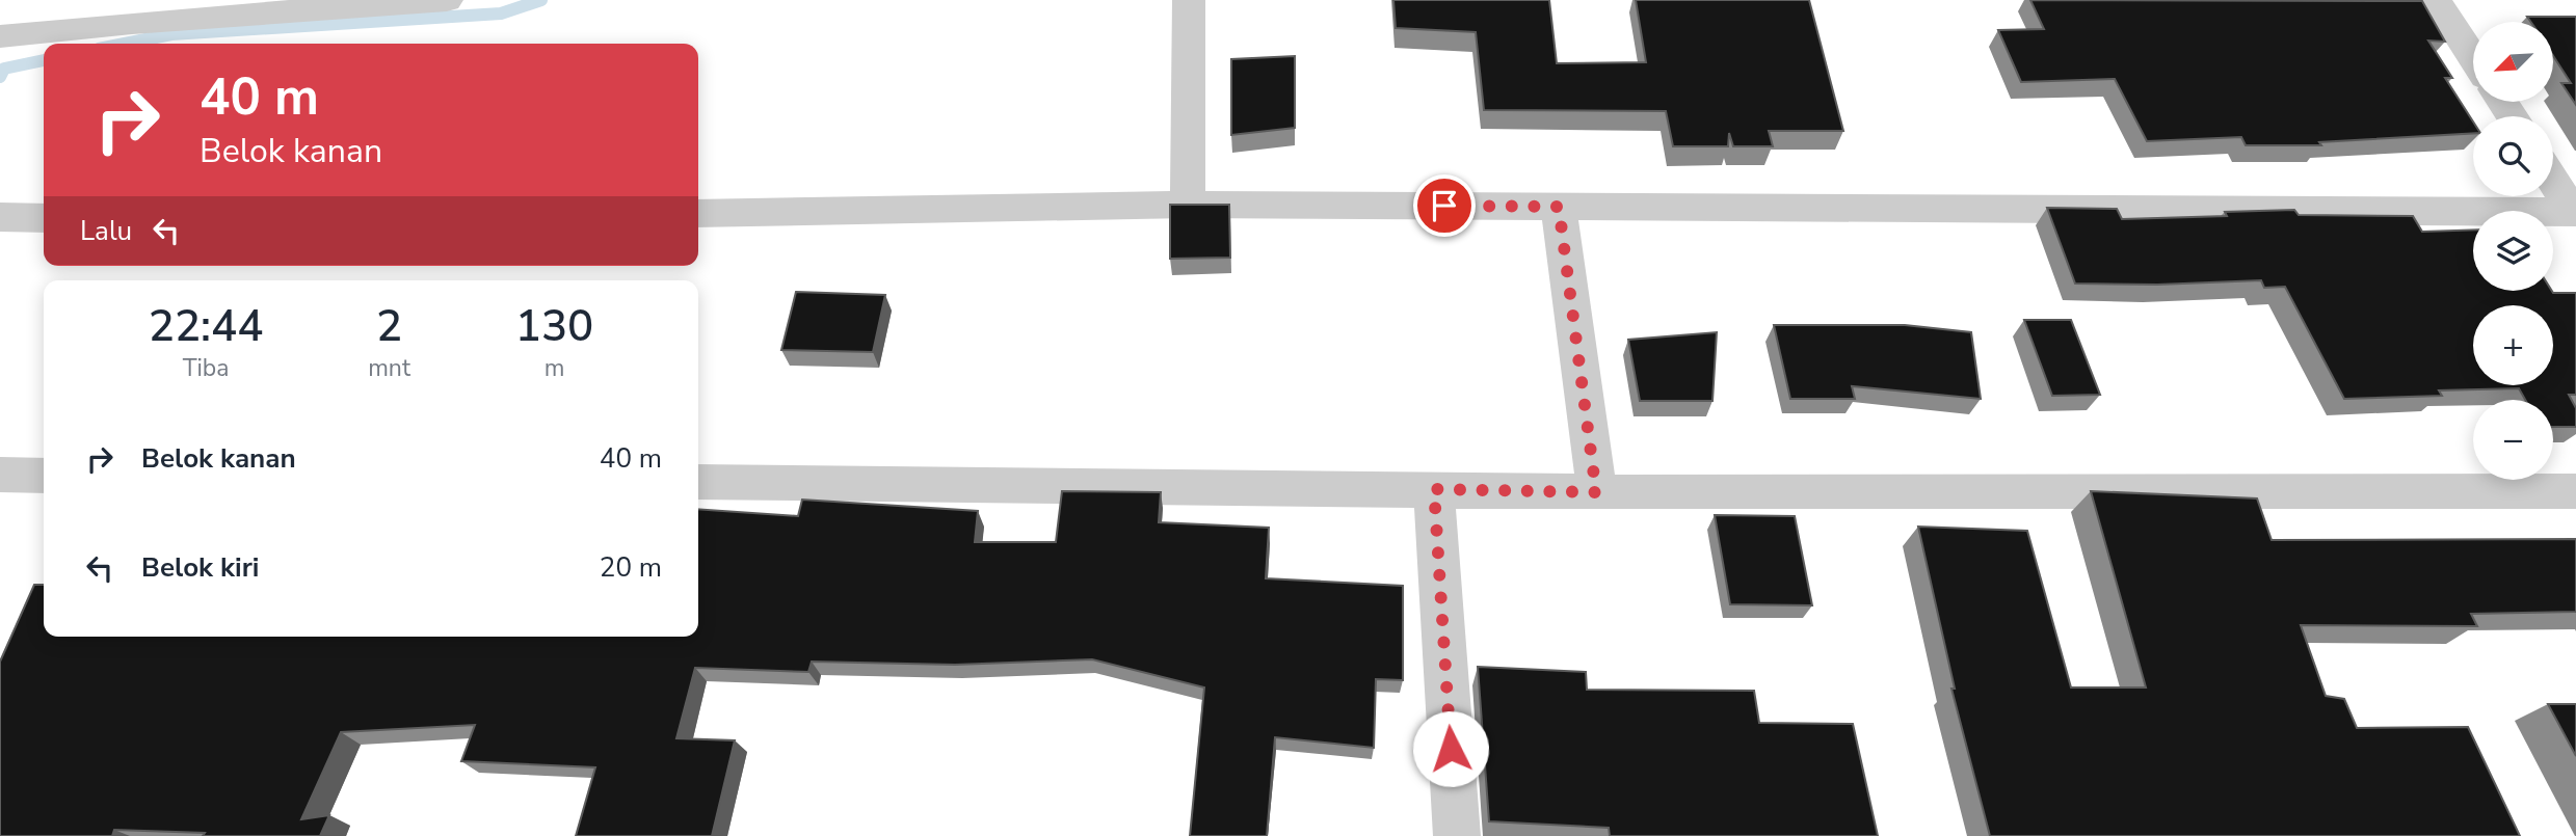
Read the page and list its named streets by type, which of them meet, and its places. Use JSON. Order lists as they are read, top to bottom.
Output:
{
  "north": "bottom left",
  "page": {
    "map_buttons": ["+", "−"],
    "turn": ["40 m", "Belok kanan"],
    "then": "Lalu",
    "eta": [
      "22:44",
      "Tiba",
      "2",
      "mnt",
      "130",
      "m"
    ],
    "list": [
      {
        "name": "Belok kanan",
        "value": "40 m"
      },
      {
        "name": "Belok kiri",
        "value": "20 m"
      }
    ]
  }
}
